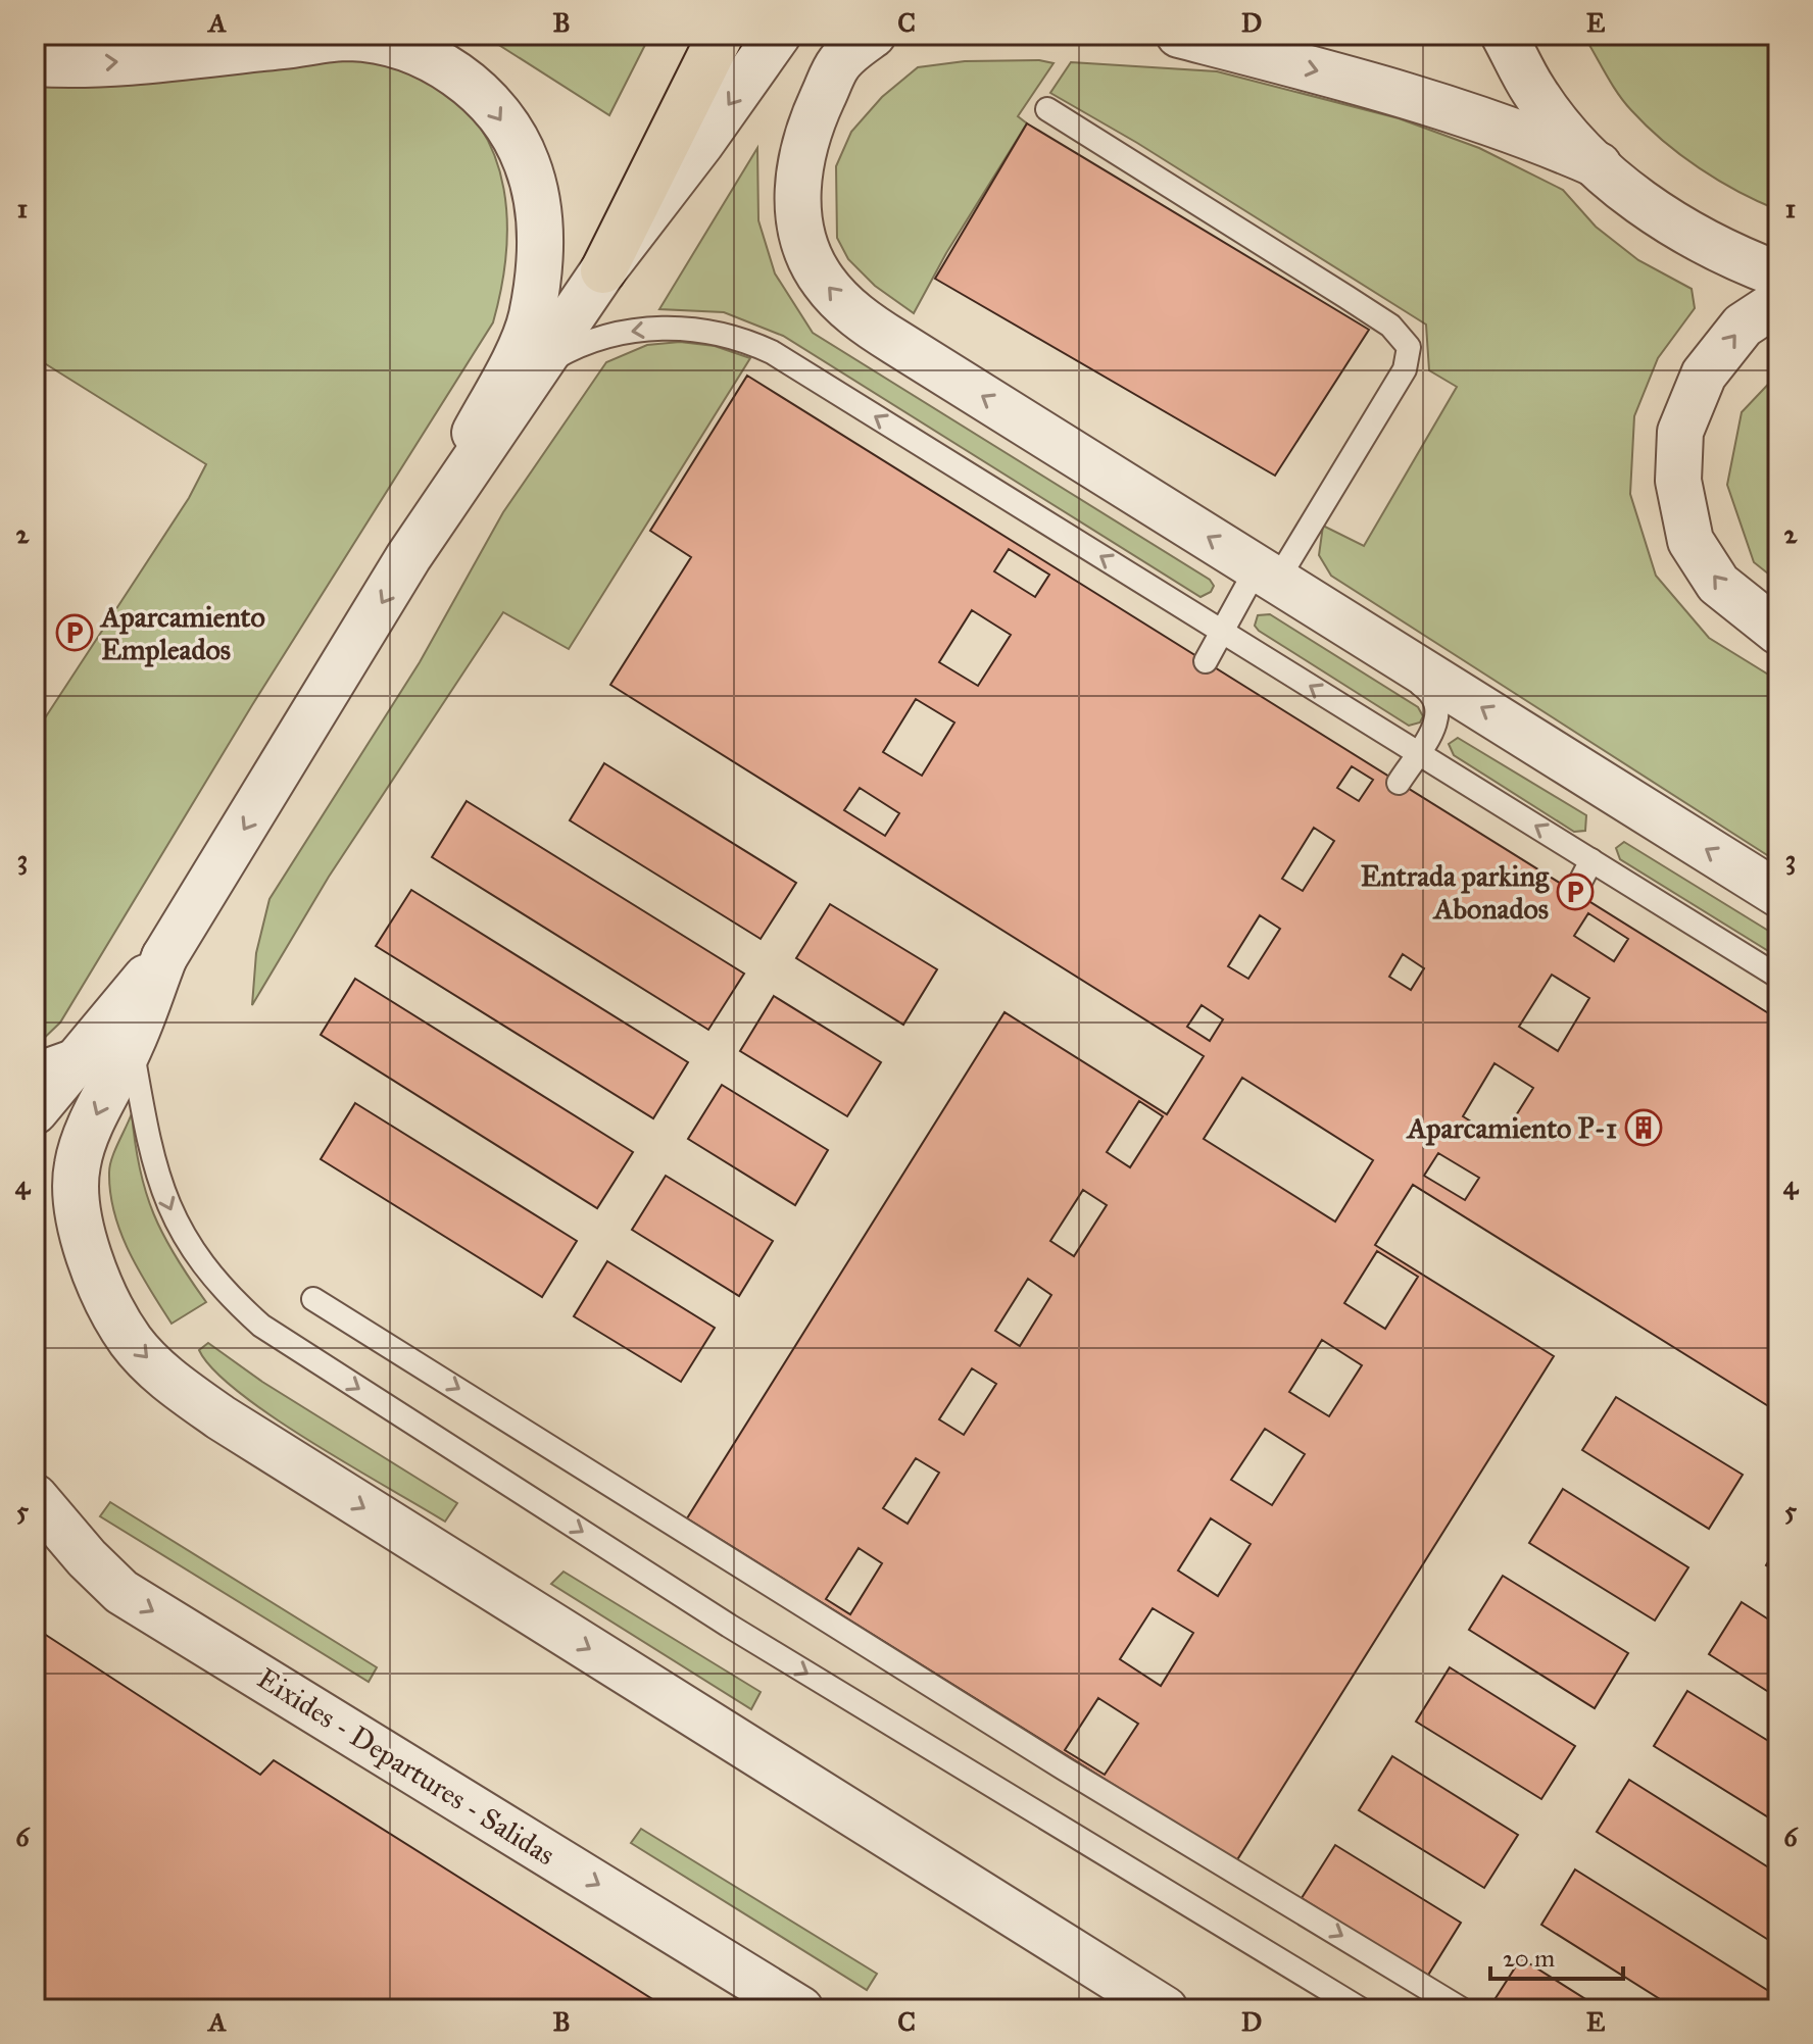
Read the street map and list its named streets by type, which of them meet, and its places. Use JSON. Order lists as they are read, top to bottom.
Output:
{
  "streets": {
    "street": ["Eixides - Departures - Salidas"]
  },
  "one_way": ["Eixides - Departures - Salidas"],
  "places": {
    "parking": ["Aparcamiento Empleados", "Entrada parking Abonados"],
    "building": ["Aparcamiento P-1"]
  },
  "scale_bar": "20 m",
  "grid": {
    "columns": [
      "A",
      "B",
      "C",
      "D",
      "E"
    ],
    "rows": [
      "1",
      "2",
      "3",
      "4",
      "5",
      "6"
    ]
  }
}
